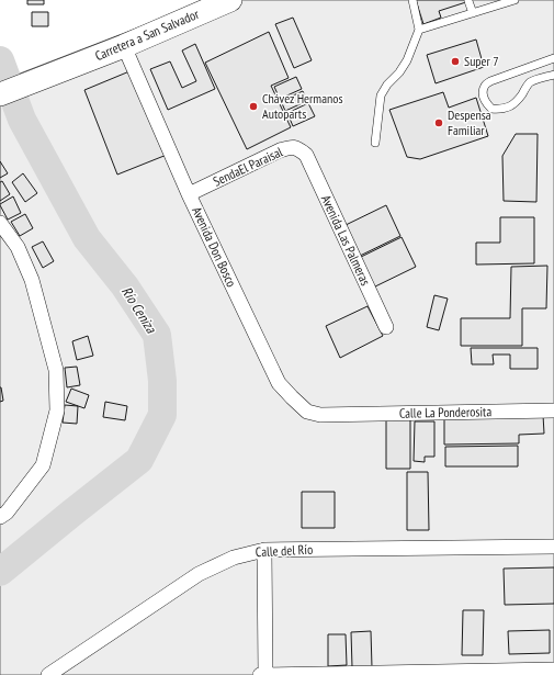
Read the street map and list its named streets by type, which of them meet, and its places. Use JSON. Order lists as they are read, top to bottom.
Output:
{
  "streets": {
    "main road": ["Carretera a San Salvador"],
    "street": [
      "SendaEl Paraisal",
      "Avenida Las Palmeras",
      "Avenida Don Bosco",
      "Calle La Ponderosita",
      "Calle del Río"
    ]
  },
  "crossings": [
    ["Carretera a San Salvador", "Avenida Don Bosco"],
    ["SendaEl Paraisal", "Avenida Las Palmeras"],
    ["SendaEl Paraisal", "Avenida Don Bosco"],
    ["Avenida Don Bosco", "Calle La Ponderosita"]
  ],
  "water": ["Río Ceniza"],
  "places": ["Super 7", "Chávez Hermanos Autoparts", "Despensa Familiar"]
}
